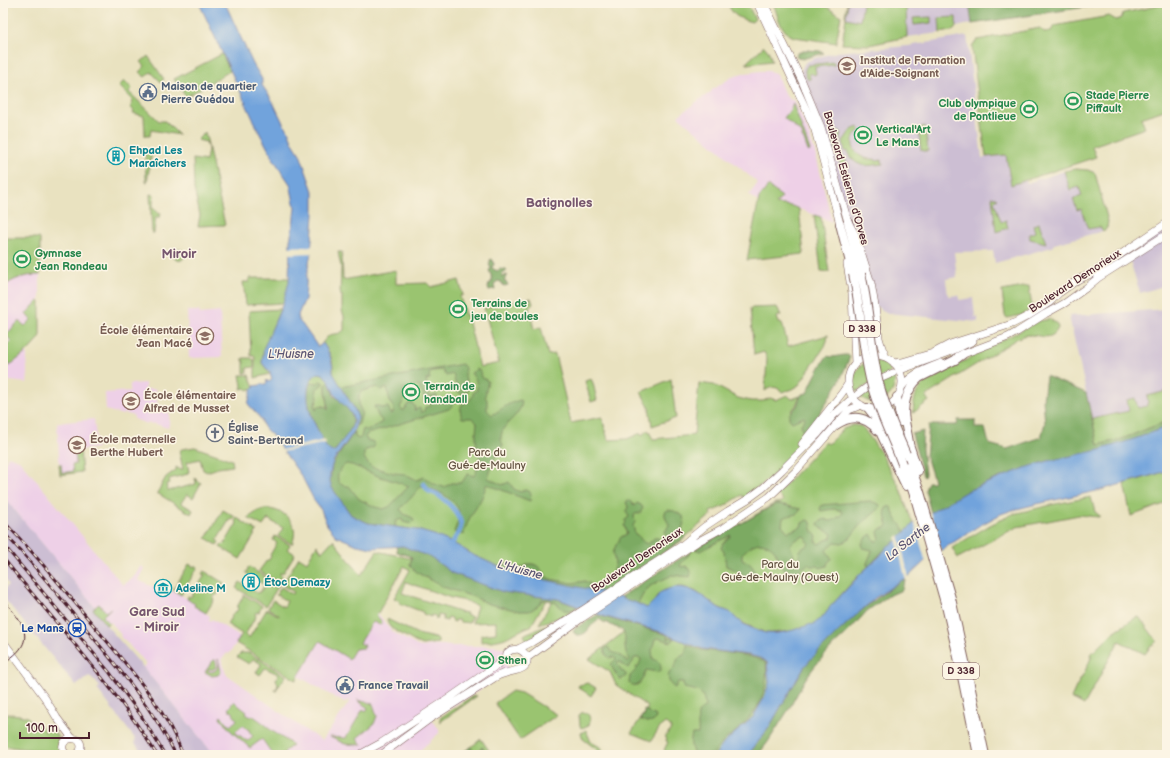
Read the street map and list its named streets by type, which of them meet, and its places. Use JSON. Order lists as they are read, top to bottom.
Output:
{
  "streets": {
    "highway": ["Boulevard Estienne d'Orves", "D 338"],
    "main road": ["Boulevard Demorieux"]
  },
  "crossings": [
    ["Boulevard Estienne d'Orves", "D 338"]
  ],
  "districts": ["Batignolles", "Miroir", "Gare Sud - Miroir"],
  "water": ["L'Huisne", "La Sarthe"],
  "parks": ["Parc du Gué-de-Maulny", "Parc du Gué-de-Maulny (Ouest)"],
  "places": {
    "school or university": [
      "Institut de Formation d'Aide-Soignant",
      "École élémentaire Jean Macé",
      "École élémentaire Alfred de Musset",
      "École maternelle Berthe Hubert"
    ],
    "public building": ["Maison de quartier Pierre Guédou", "France Travail"],
    "sports": [
      "Stade Pierre Piffault",
      "Club olympique de Pontlieue",
      "Vertical'Art Le Mans",
      "Gymnase Jean Rondeau",
      "Terrains de jeu de boules",
      "Terrain de handball",
      "Sthen"
    ],
    "building": ["Ehpad Les Maraîchers", "Étoc Demazy"],
    "church": ["Église Saint-Bertrand"],
    "museum": ["Adeline M"],
    "station": ["Le Mans"]
  },
  "scale_bar": "100 m"
}
